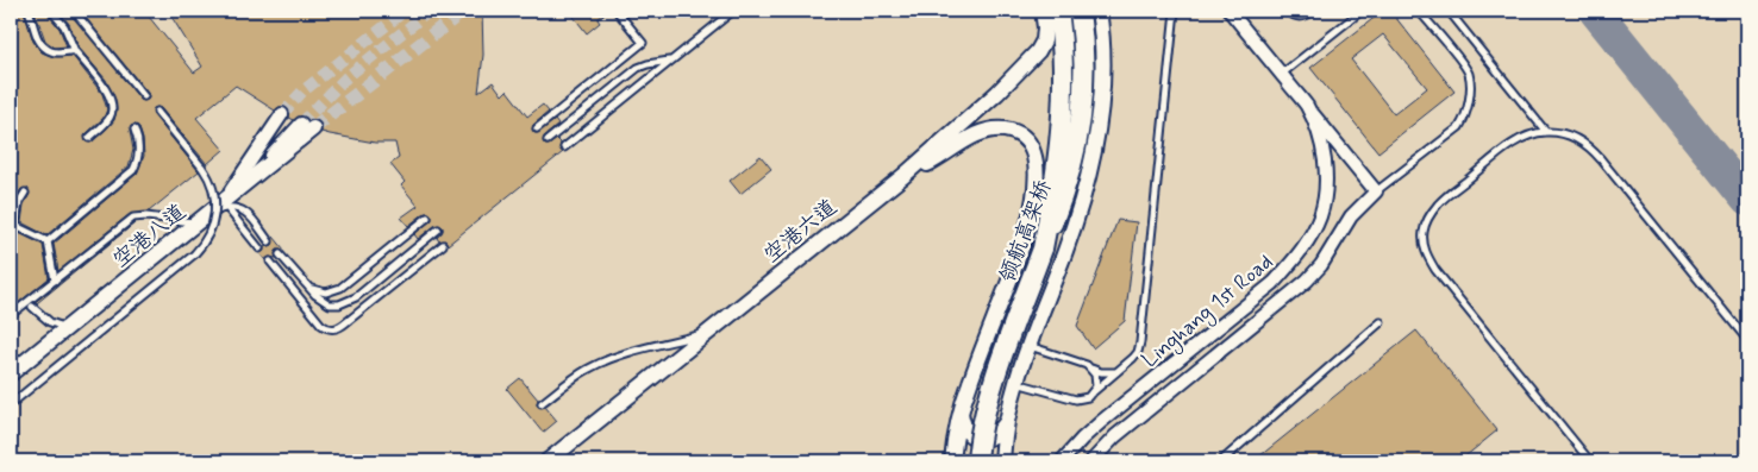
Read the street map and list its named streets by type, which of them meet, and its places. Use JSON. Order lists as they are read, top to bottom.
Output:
{
  "streets": {
    "main road": ["领航高架桥"],
    "street": ["空港六道", "空港八道", "Linghang 1st Road"]
  }
}
